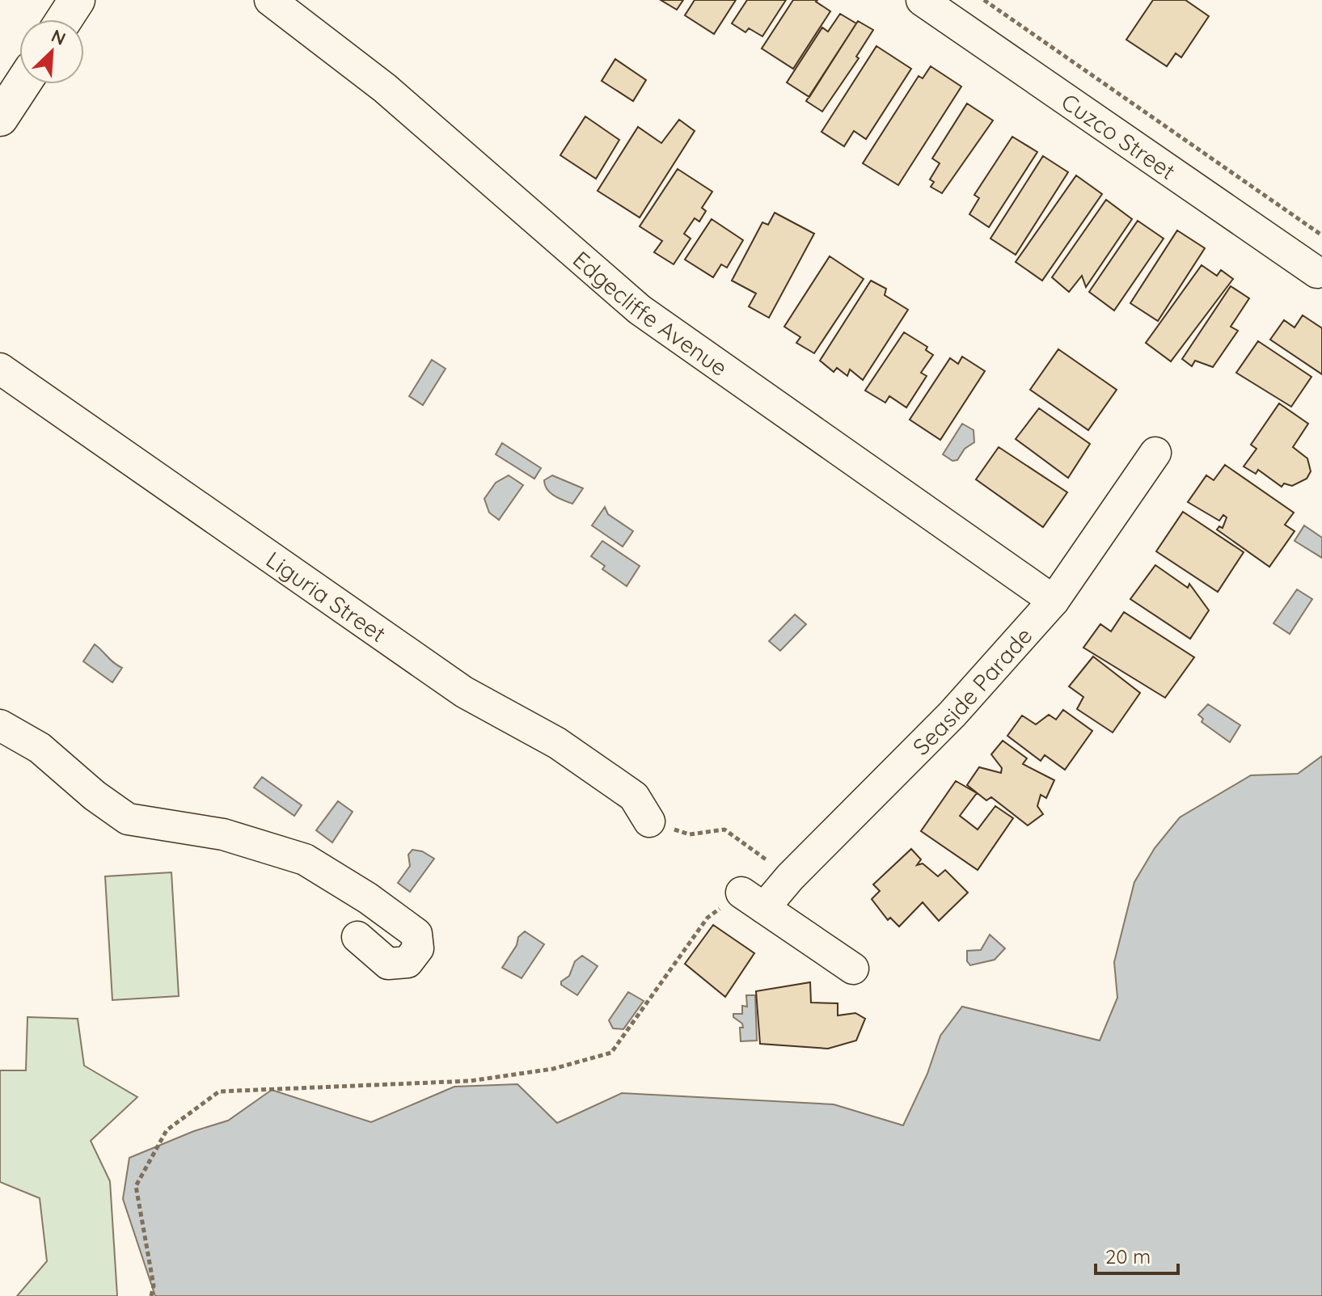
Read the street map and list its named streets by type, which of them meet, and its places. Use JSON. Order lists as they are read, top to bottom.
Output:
{
  "streets": {
    "street": [
      "Cuzco Street",
      "Edgecliffe Avenue",
      "Liguria Street",
      "Seaside Parade"
    ]
  },
  "crossings": [
    ["Edgecliffe Avenue", "Seaside Parade"]
  ],
  "scale_bar": "20 m",
  "north": "top right"
}
